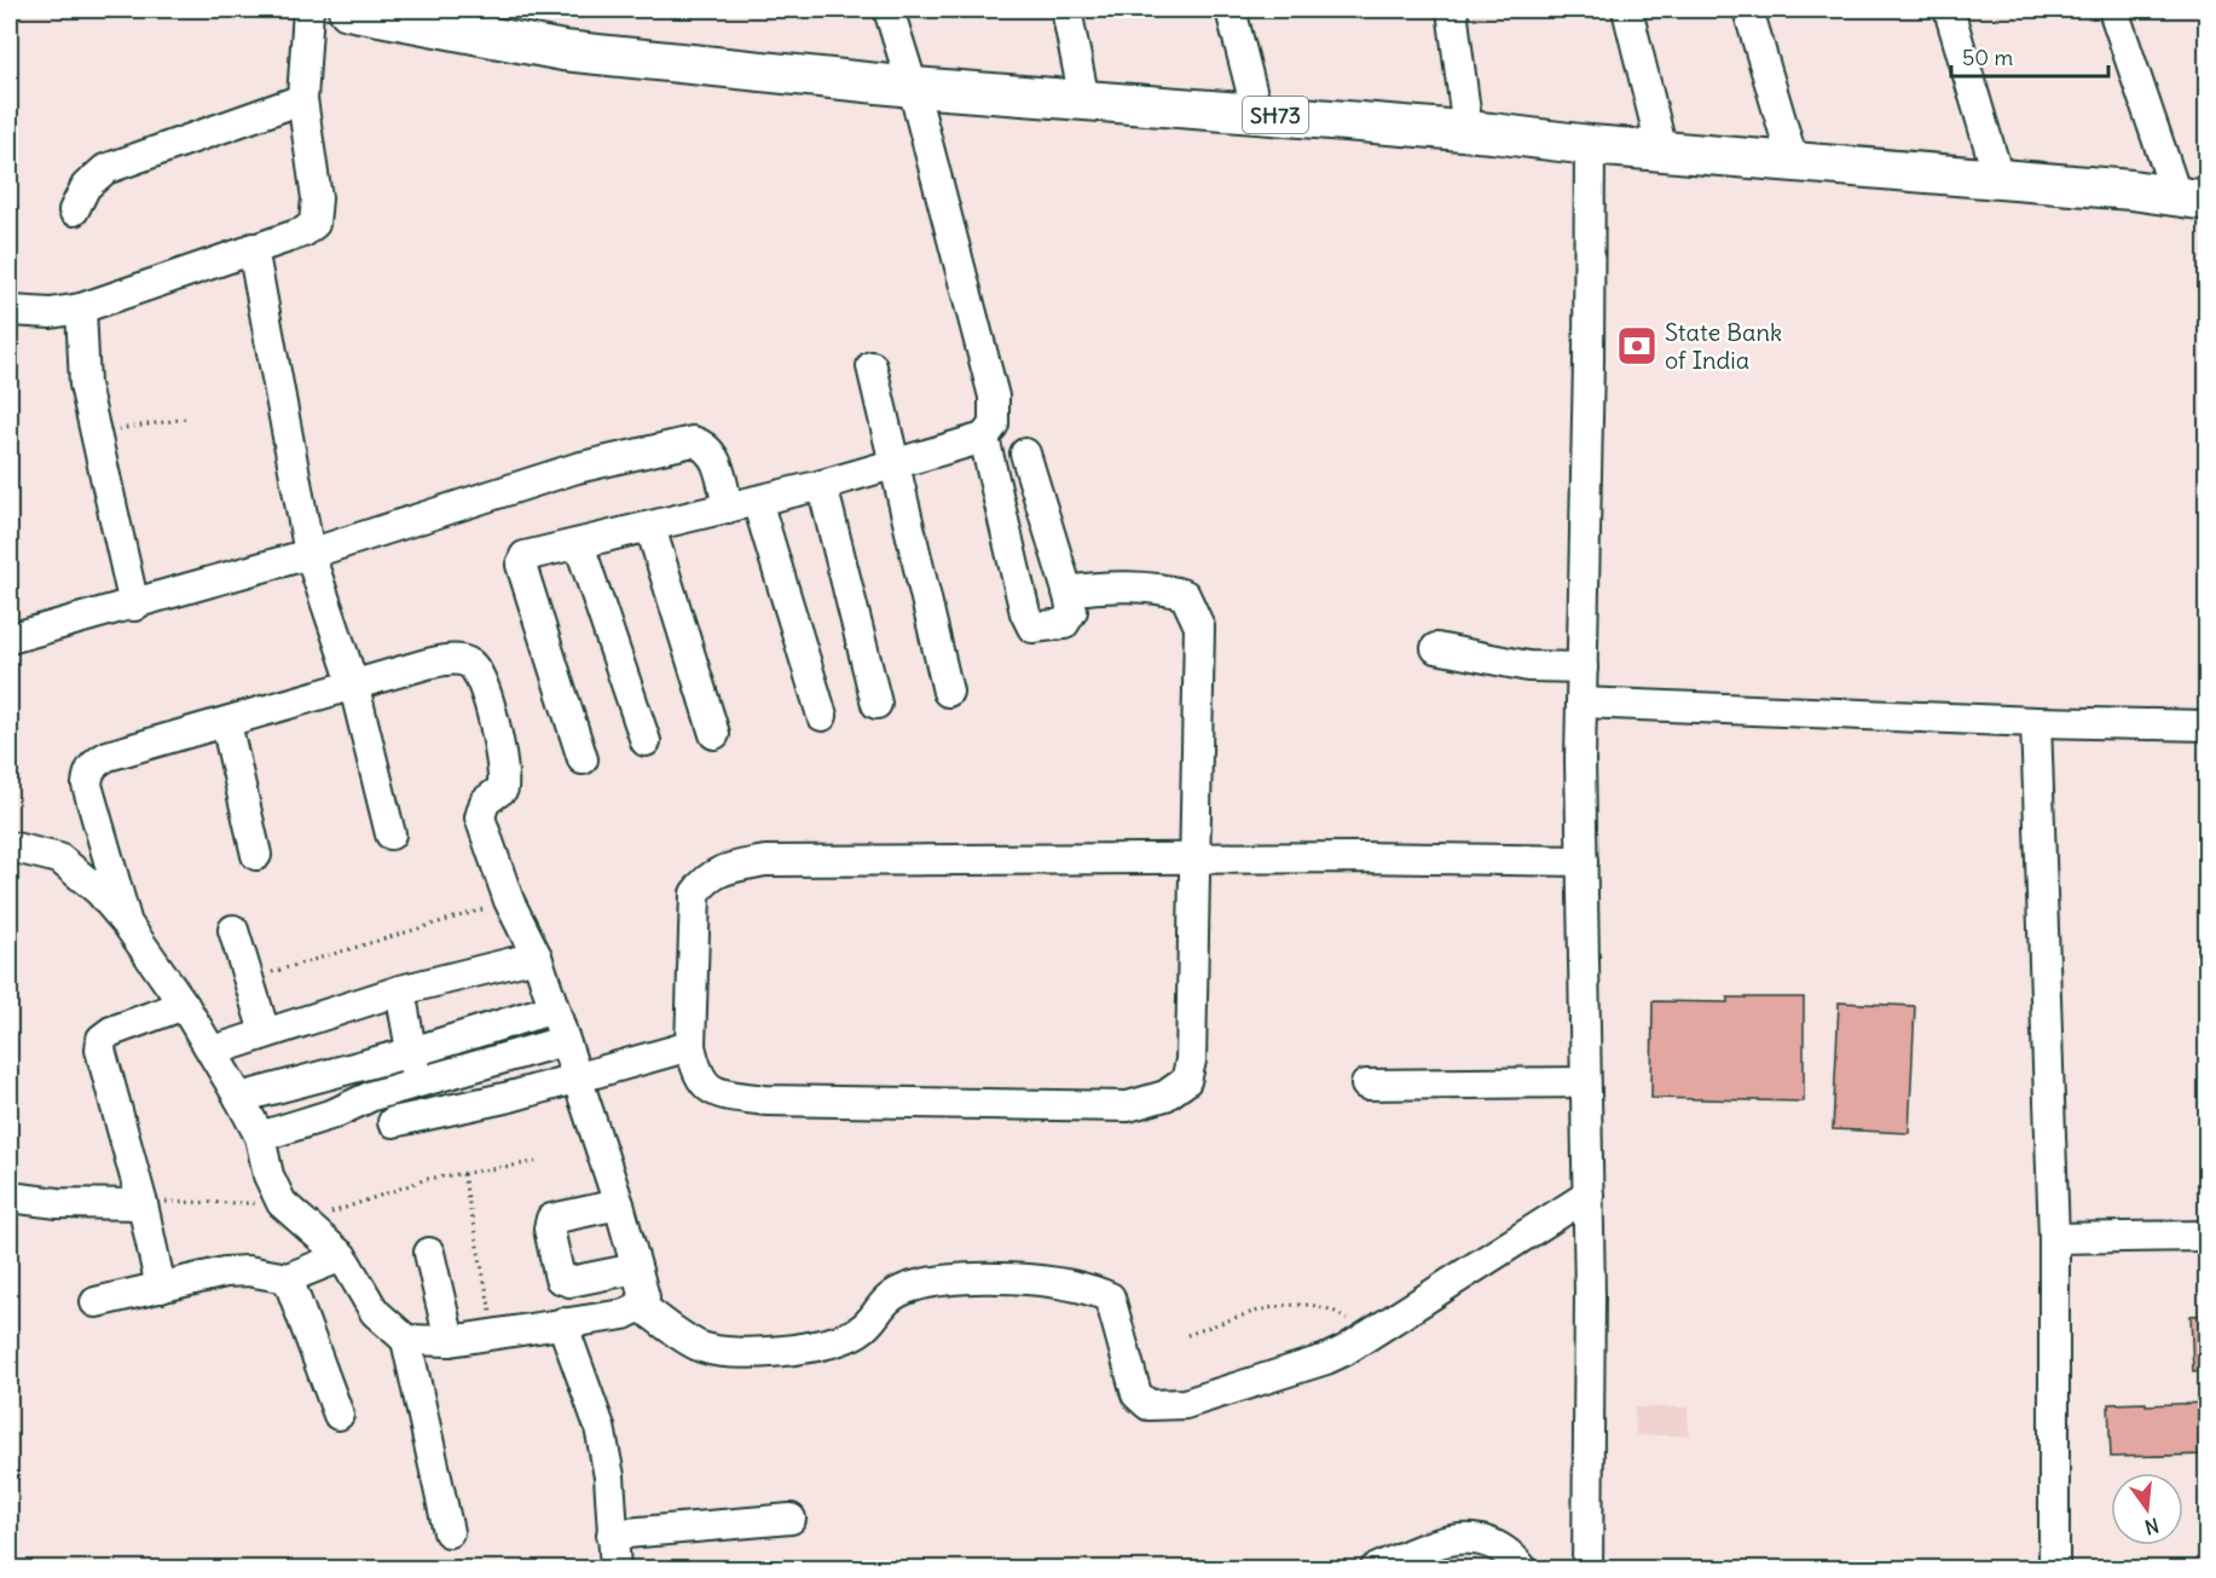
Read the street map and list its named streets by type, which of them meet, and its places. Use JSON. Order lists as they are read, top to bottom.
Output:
{
  "streets": {
    "main road": ["SH73"]
  },
  "places": {
    "bank": ["State Bank of India"]
  },
  "scale_bar": "50 m",
  "north": "bottom"
}
